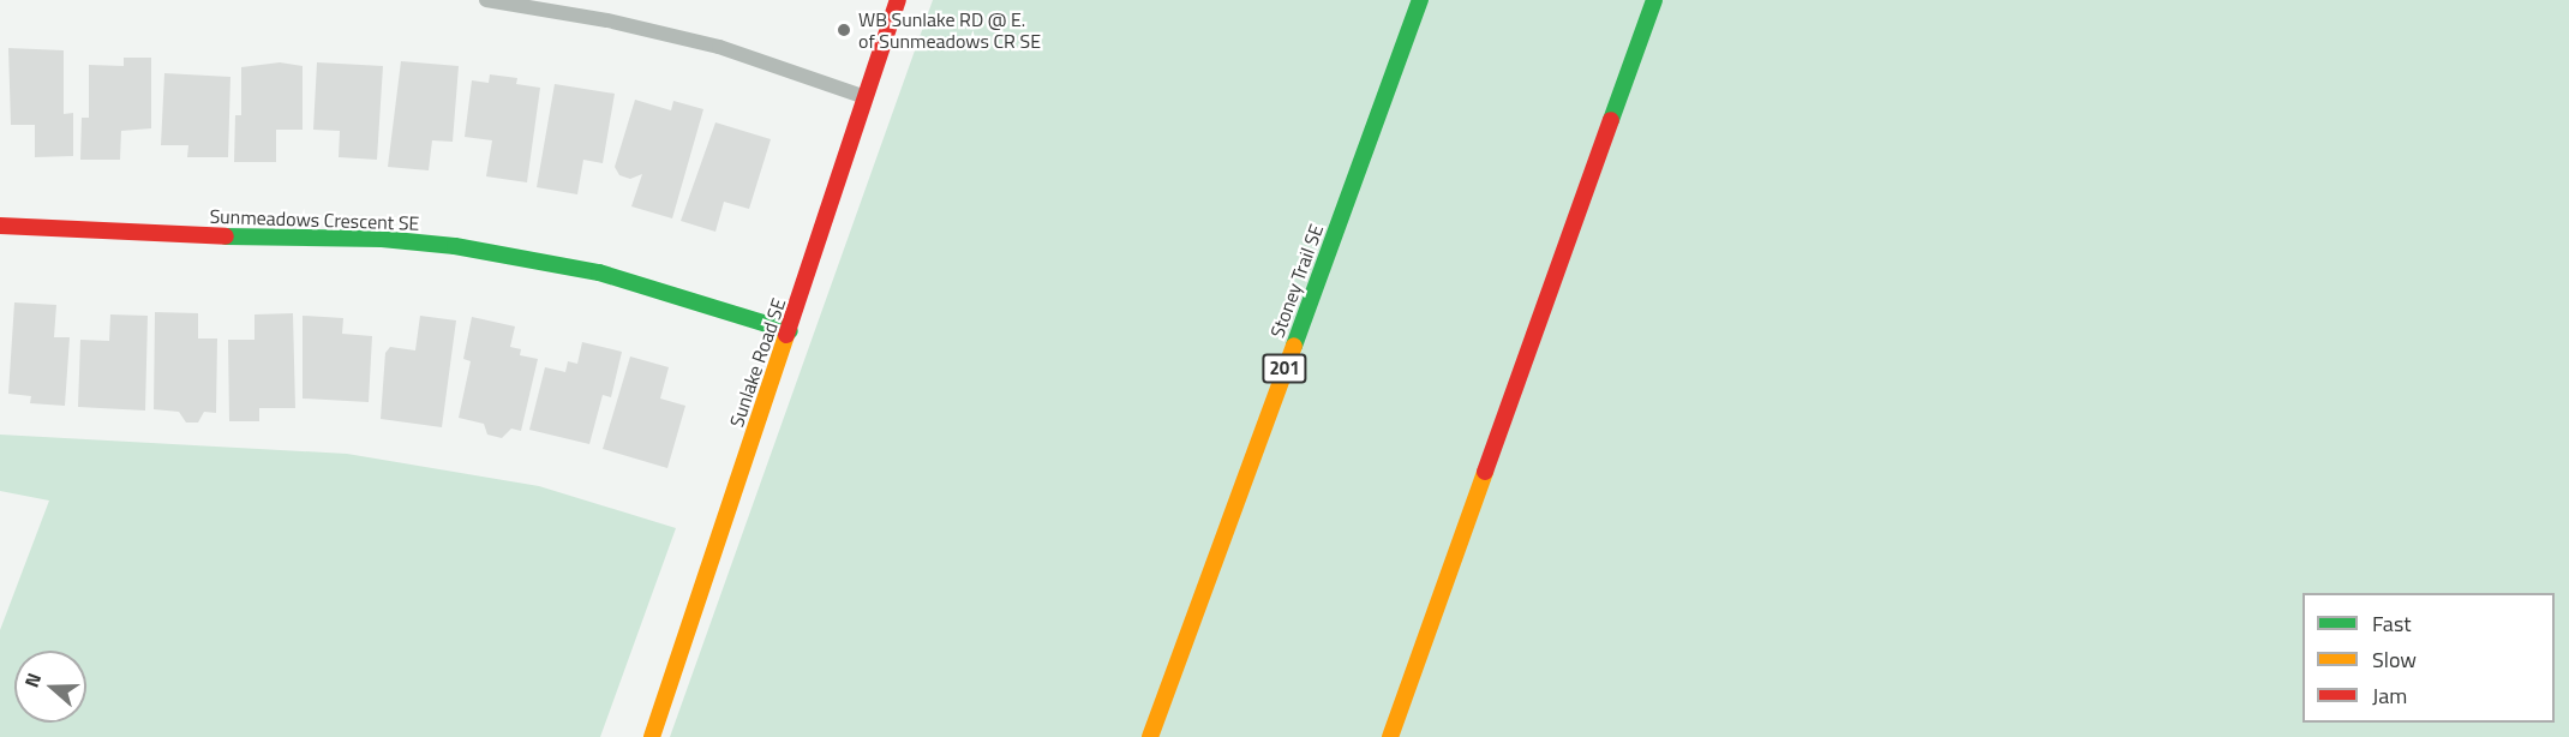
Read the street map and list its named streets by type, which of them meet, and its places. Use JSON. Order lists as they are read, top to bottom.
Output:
{
  "streets": {
    "main road": [
      "Sunmeadows Crescent SE",
      "Stoney Trail SE",
      "Sunlake Road SE",
      "201"
    ]
  },
  "crossings": [
    ["Sunmeadows Crescent SE", "Sunlake Road SE"]
  ],
  "places": ["WB Sunlake RD @ E. of Sunmeadows CR SE"],
  "legend": ["Fast", "Slow", "Jam"],
  "north": "left"
}
